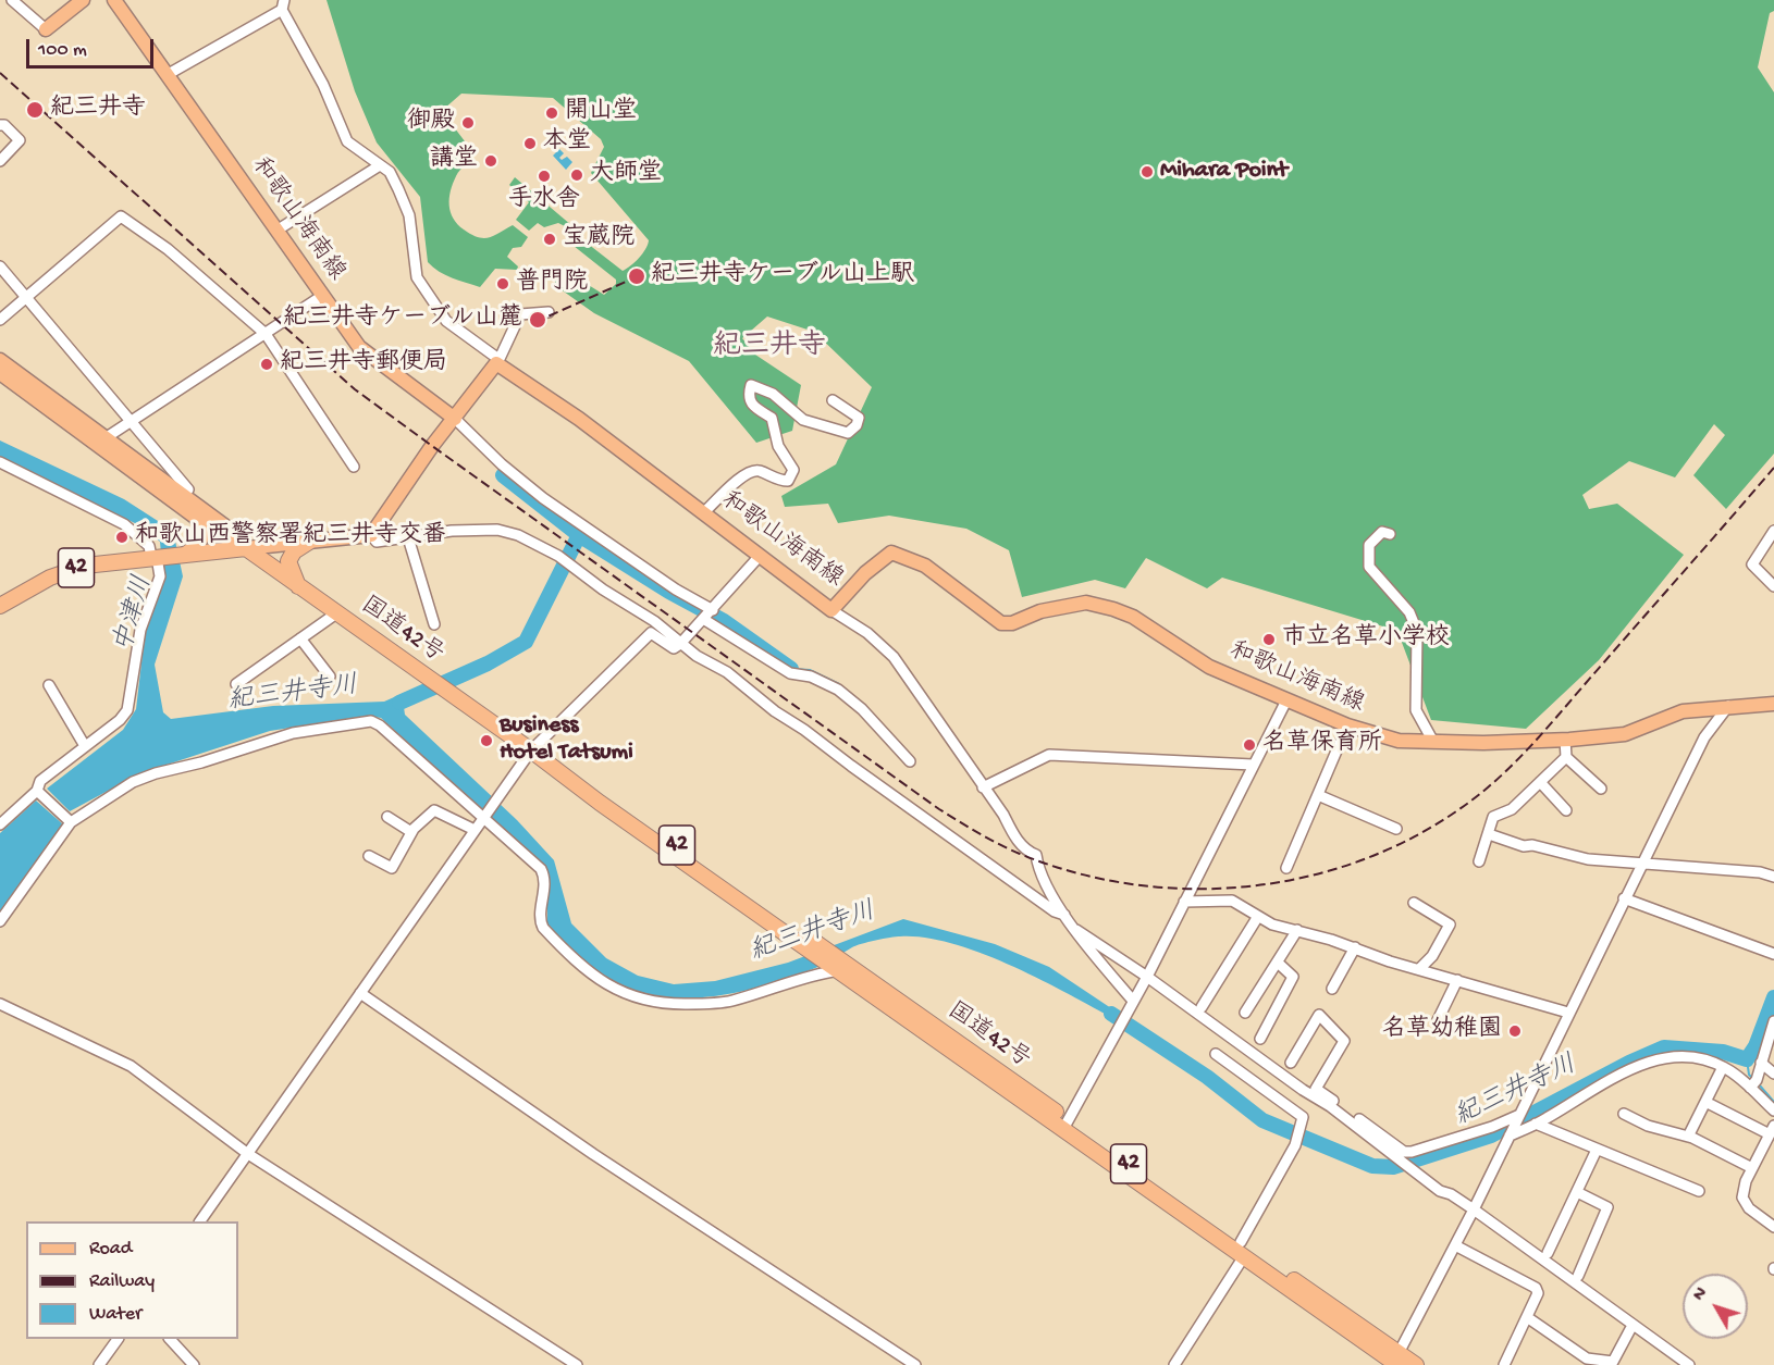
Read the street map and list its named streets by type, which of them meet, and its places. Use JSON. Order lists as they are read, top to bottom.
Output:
{
  "streets": {
    "highway": ["42", "国道42号"],
    "main road": ["和歌山海南線"]
  },
  "crossings": [
    ["42", "国道42号"]
  ],
  "districts": ["紀三井寺"],
  "water": ["中津川", "紀三井寺川"],
  "places": [
    "紀三井寺",
    "開山堂",
    "御殿",
    "本堂",
    "講堂",
    "Mihara Point",
    "大師堂",
    "手水舎",
    "宝蔵院",
    "紀三井寺ケーブル山上駅",
    "普門院",
    "紀三井寺ケーブル山麓",
    "紀三井寺郵便局",
    "和歌山西警察署紀三井寺交番",
    "市立名草小学校",
    "Business Hotel Tatsumi",
    "名草保育所",
    "名草幼稚園"
  ],
  "legend": ["Road", "Railway", "Water"],
  "scale_bar": "100 m",
  "north": "top left"
}
